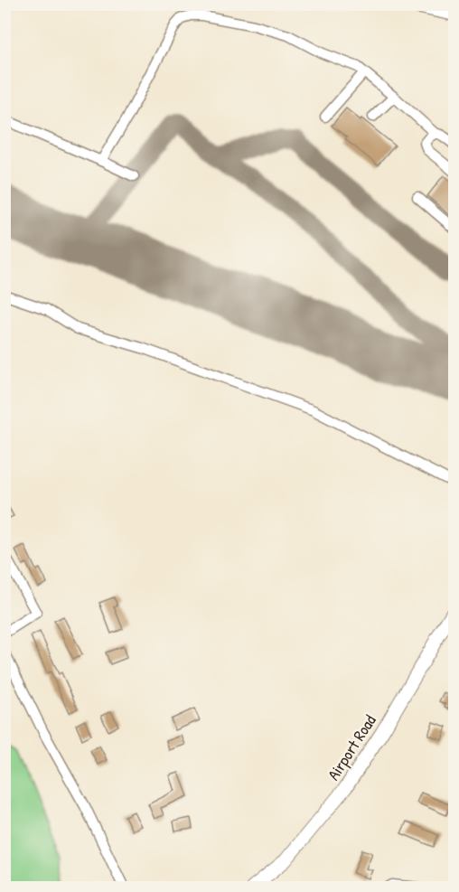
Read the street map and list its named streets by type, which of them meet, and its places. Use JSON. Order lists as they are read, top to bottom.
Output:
{
  "streets": {
    "main road": ["Airport Road"]
  }
}
